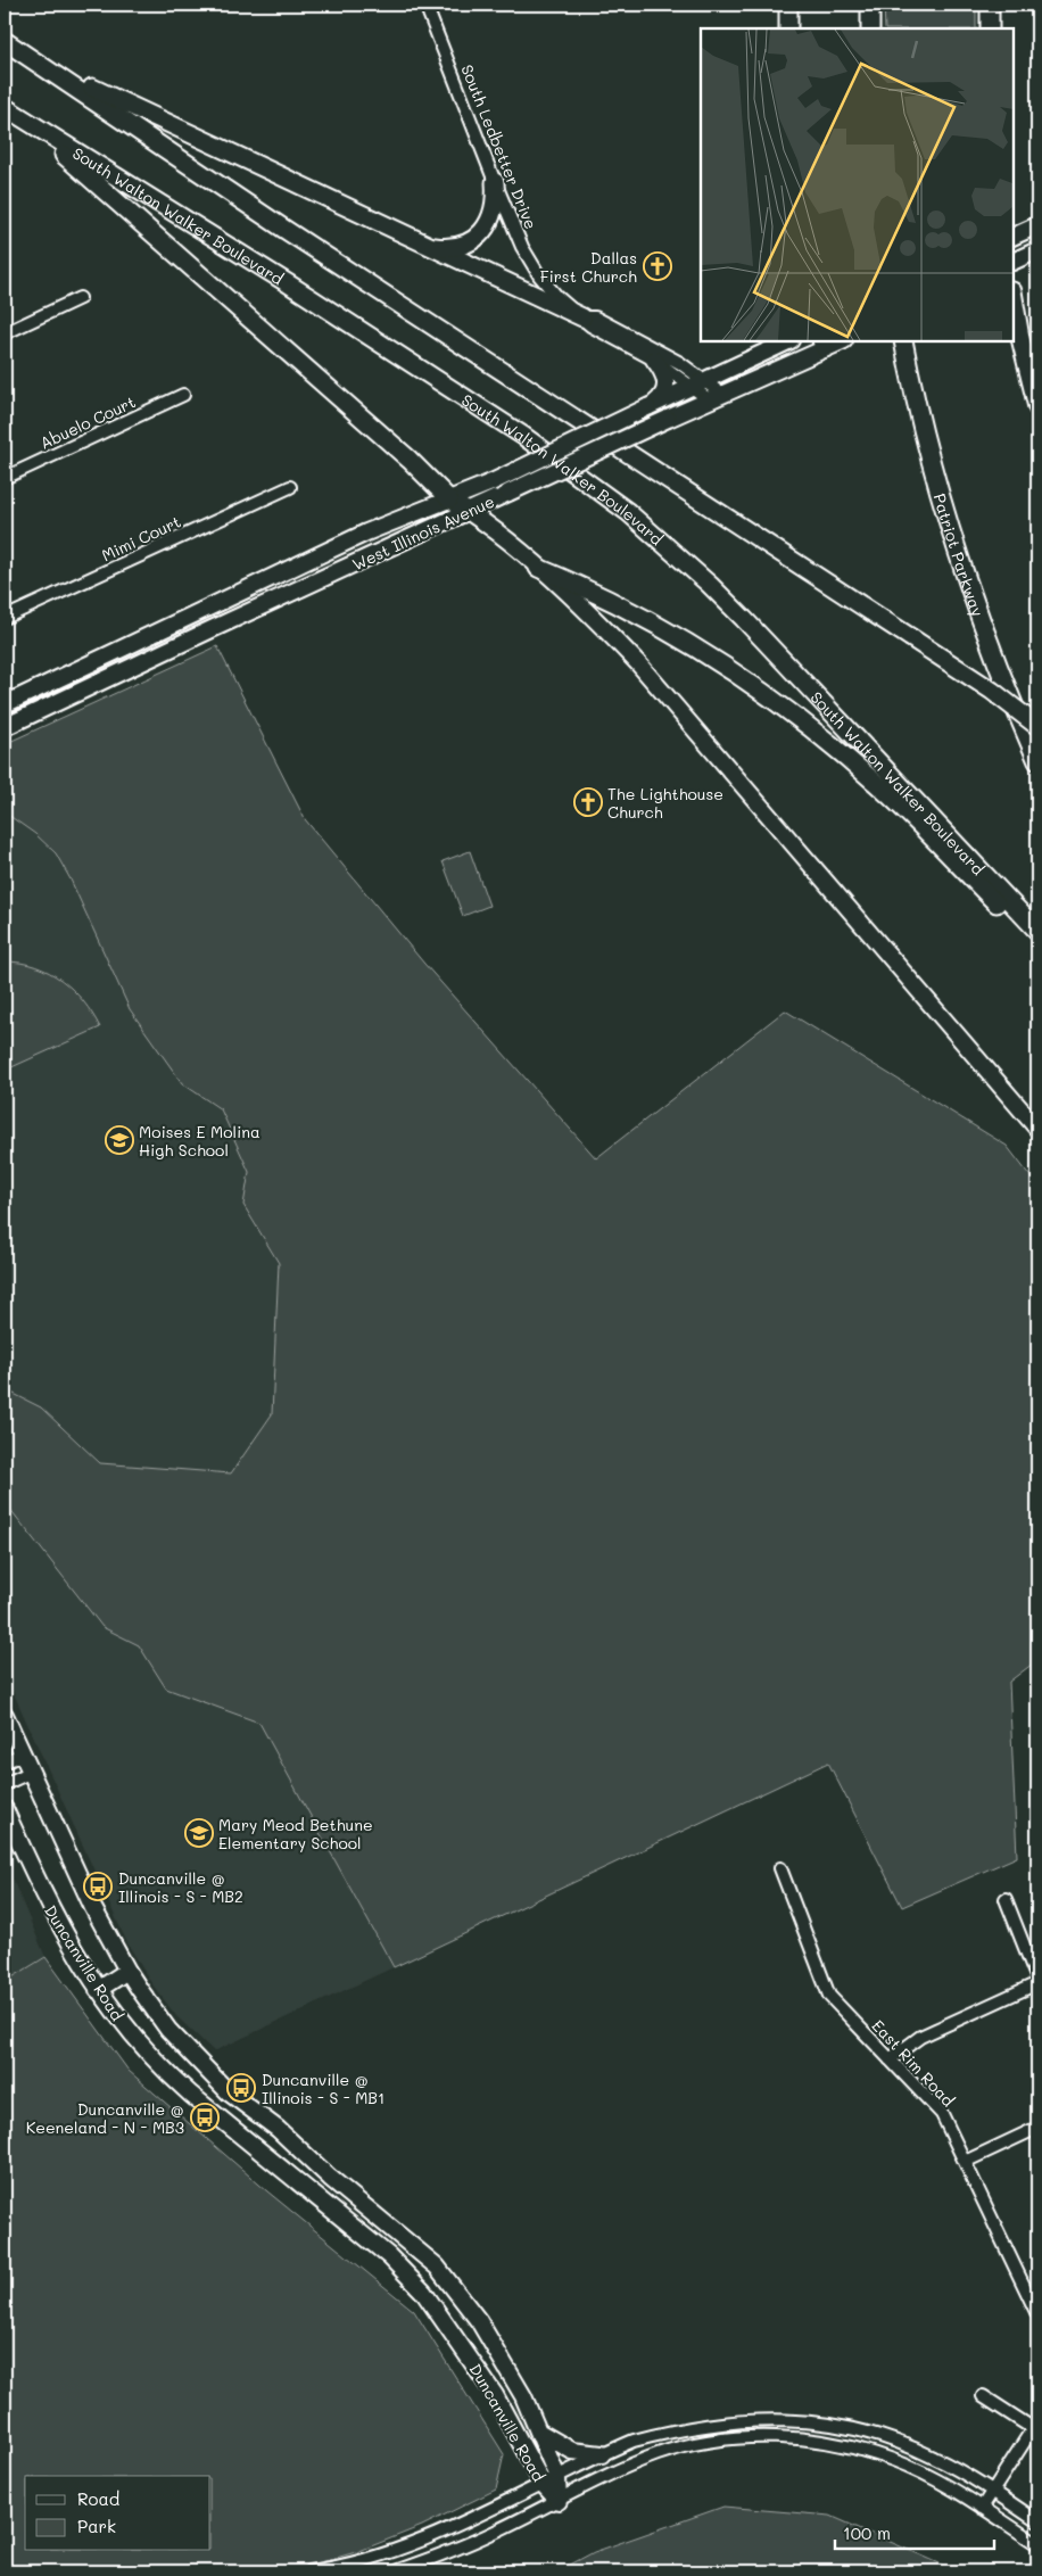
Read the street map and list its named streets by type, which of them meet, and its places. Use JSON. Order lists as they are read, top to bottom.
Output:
{
  "streets": {
    "highway": ["South Walton Walker Boulevard", "Patriot Parkway"],
    "main road": ["West Illinois Avenue", "Duncanville Road"],
    "street": [
      "South Ledbetter Drive",
      "Abuelo Court",
      "Mimi Court",
      "East Rim Road"
    ]
  },
  "crossings": [
    ["South Ledbetter Drive", "West Illinois Avenue"]
  ],
  "places": {
    "church": ["Dallas First Church", "The Lighthouse Church"],
    "school or university": ["Moises E Molina High School", "Mary Meod Bethune Elementary School"],
    "bus stop": ["Duncanville @ Illinois - S - MB2", "Duncanville @ Illinois - S - MB1", "Duncanville @ Keeneland - N - MB3"]
  },
  "legend": ["Road", "Park"],
  "scale_bar": "100 m"
}
